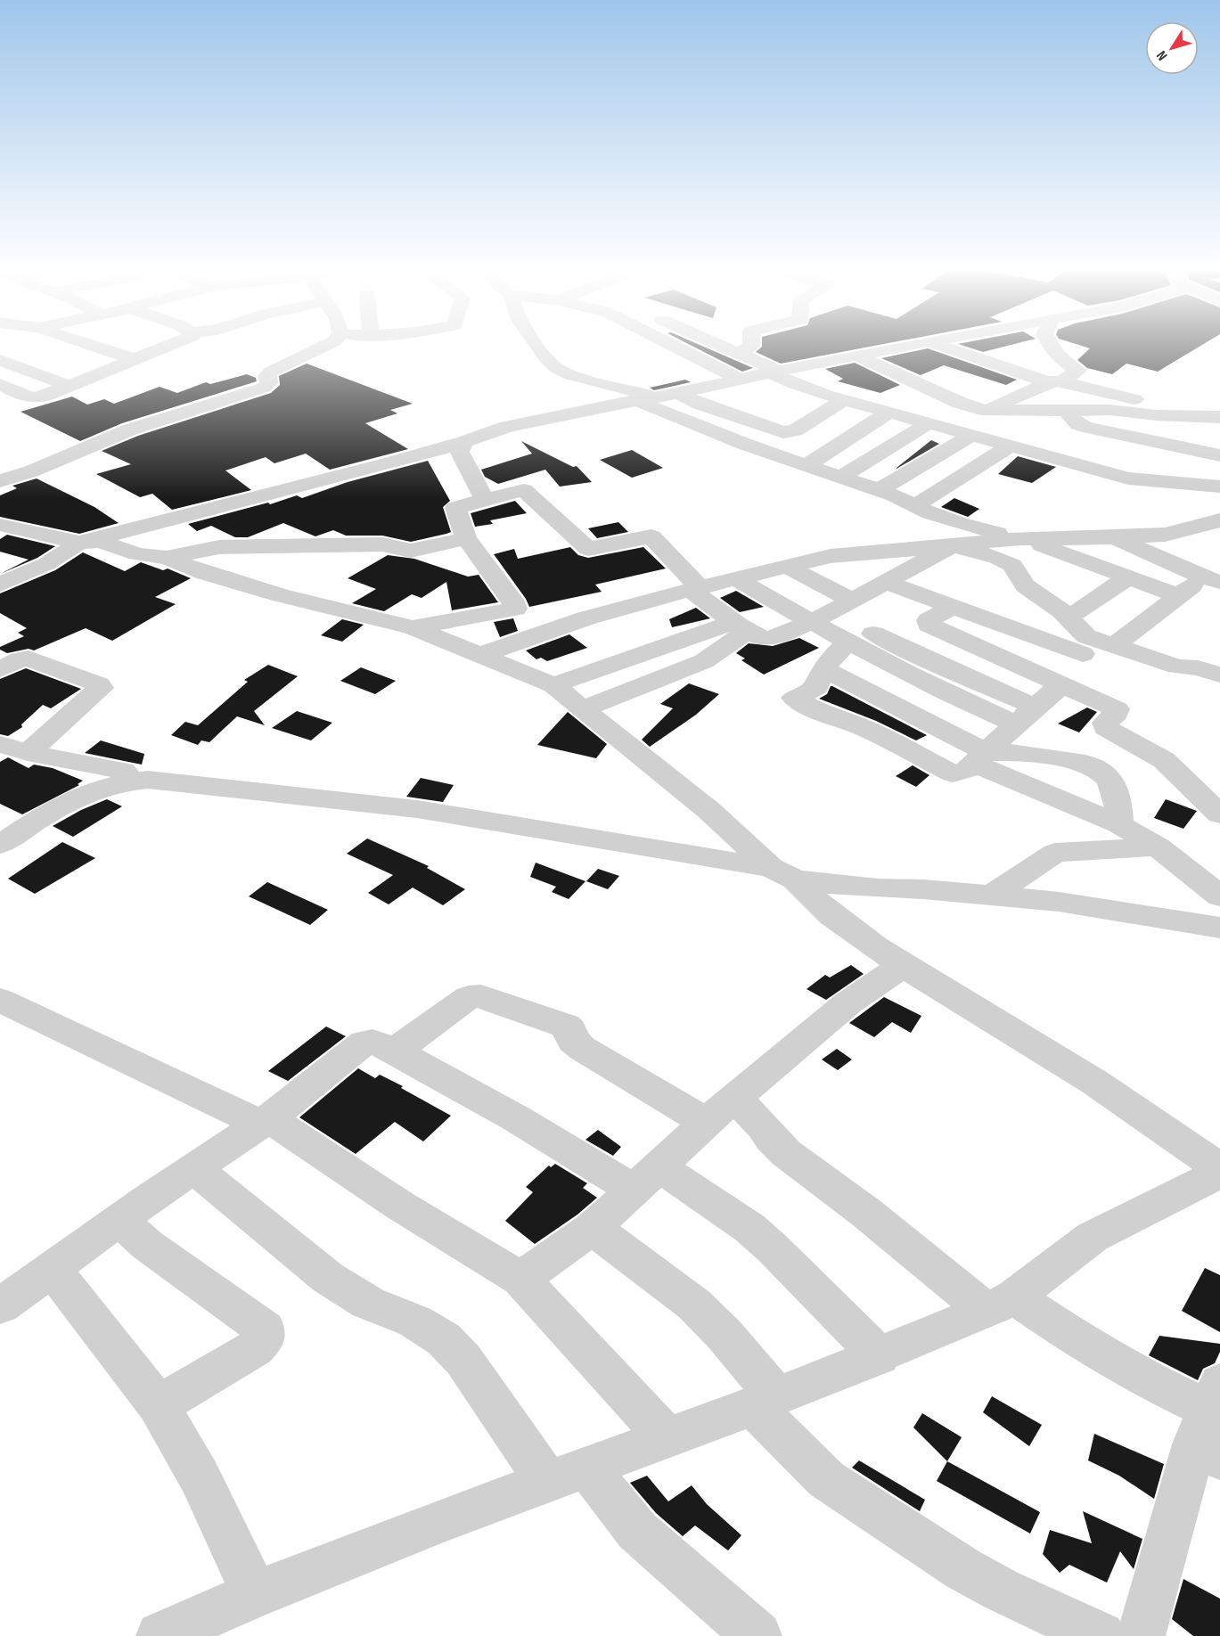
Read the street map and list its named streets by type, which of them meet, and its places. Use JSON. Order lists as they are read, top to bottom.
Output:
{
  "north": "bottom left"
}
